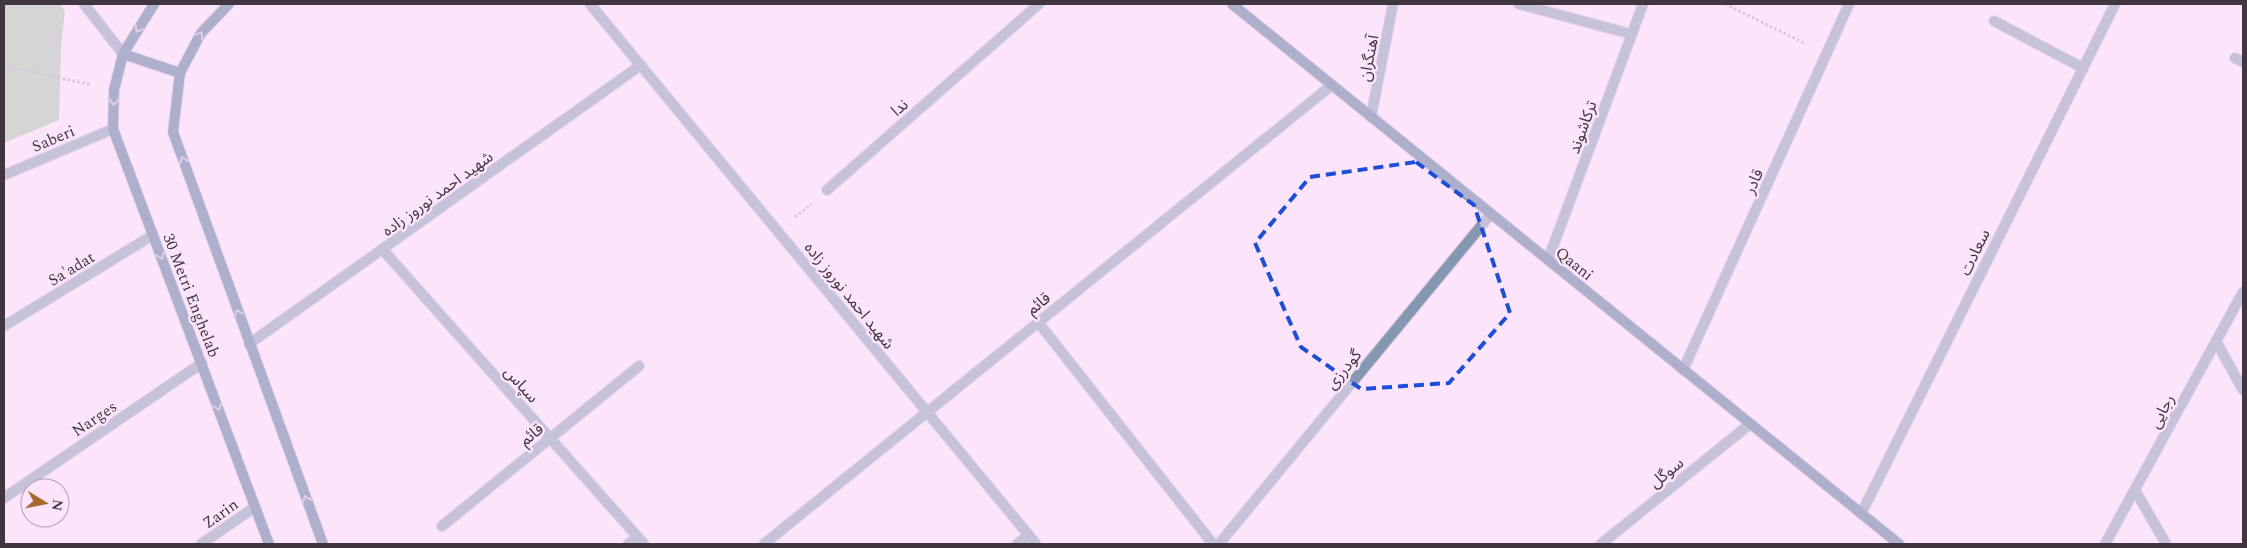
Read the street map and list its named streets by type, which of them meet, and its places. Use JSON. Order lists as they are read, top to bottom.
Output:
{
  "streets": {
    "main road": ["Qaani", "30 Metri Enghelab"],
    "street": [
      "آهنگران",
      "ندا",
      "ترکاشوند",
      "Saberi",
      "قادر",
      "شهید احمد نوروز زاده",
      "سعادت",
      "Sa'adat",
      "قائم",
      "گودرزی",
      "سپاس",
      "رجایی",
      "Narges",
      "سوگل",
      "Zarin"
    ]
  },
  "crossings": [
    ["آهنگران", "Qaani"],
    ["ترکاشوند", "Qaani"],
    ["Saberi", "30 Metri Enghelab"],
    ["قادر", "Qaani"],
    ["شهید احمد نوروز زاده", "قائم"],
    ["شهید احمد نوروز زاده", "سپاس"],
    ["سعادت", "Qaani"],
    ["Qaani", "قائم"],
    ["Qaani", "گودرزی"],
    ["Qaani", "سوگل"],
    ["Sa'adat", "30 Metri Enghelab"],
    ["30 Metri Enghelab", "Narges"],
    ["30 Metri Enghelab", "Zarin"],
    ["قائم", "سپاس"]
  ],
  "north": "right"
}
